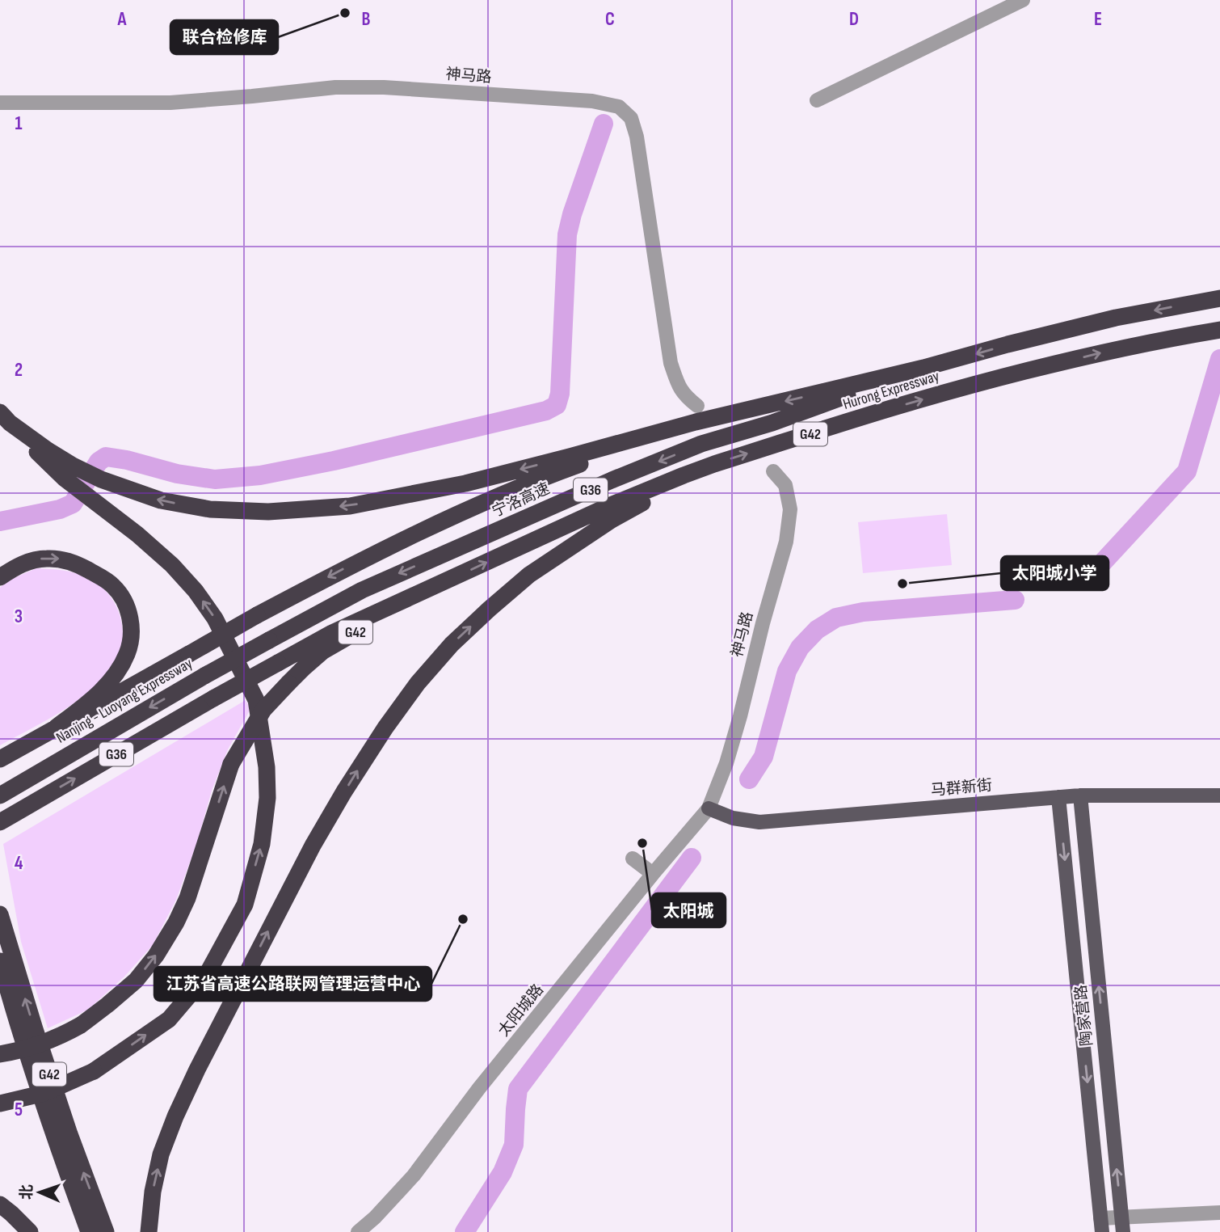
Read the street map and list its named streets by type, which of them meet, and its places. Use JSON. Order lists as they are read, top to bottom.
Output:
{
  "streets": {
    "highway": [
      "Hurong Expressway",
      "G42",
      "G36",
      "宁洛高速",
      "Nanjing - Luoyang Expressway"
    ],
    "main road": ["马群新街", "陶家营路"],
    "street": ["神马路", "太阳城路"]
  },
  "crossings": [
    ["神马路", "G42"],
    ["神马路", "马群新街"],
    ["神马路", "太阳城路"],
    ["Hurong Expressway", "G42"],
    ["Hurong Expressway", "G36"],
    ["Hurong Expressway", "宁洛高速"],
    ["G42", "G36"],
    ["G42", "宁洛高速"],
    ["宁洛高速", "Nanjing - Luoyang Expressway"],
    ["马群新街", "太阳城路"],
    ["马群新街", "陶家营路"]
  ],
  "places": [
    "联合检修库",
    "太阳城小学",
    "太阳城",
    "江苏省高速公路联网管理运营中心"
  ],
  "north": "left",
  "grid": {
    "columns": [
      "A",
      "B",
      "C",
      "D",
      "E"
    ],
    "rows": [
      "1",
      "2",
      "3",
      "4",
      "5"
    ]
  }
}
